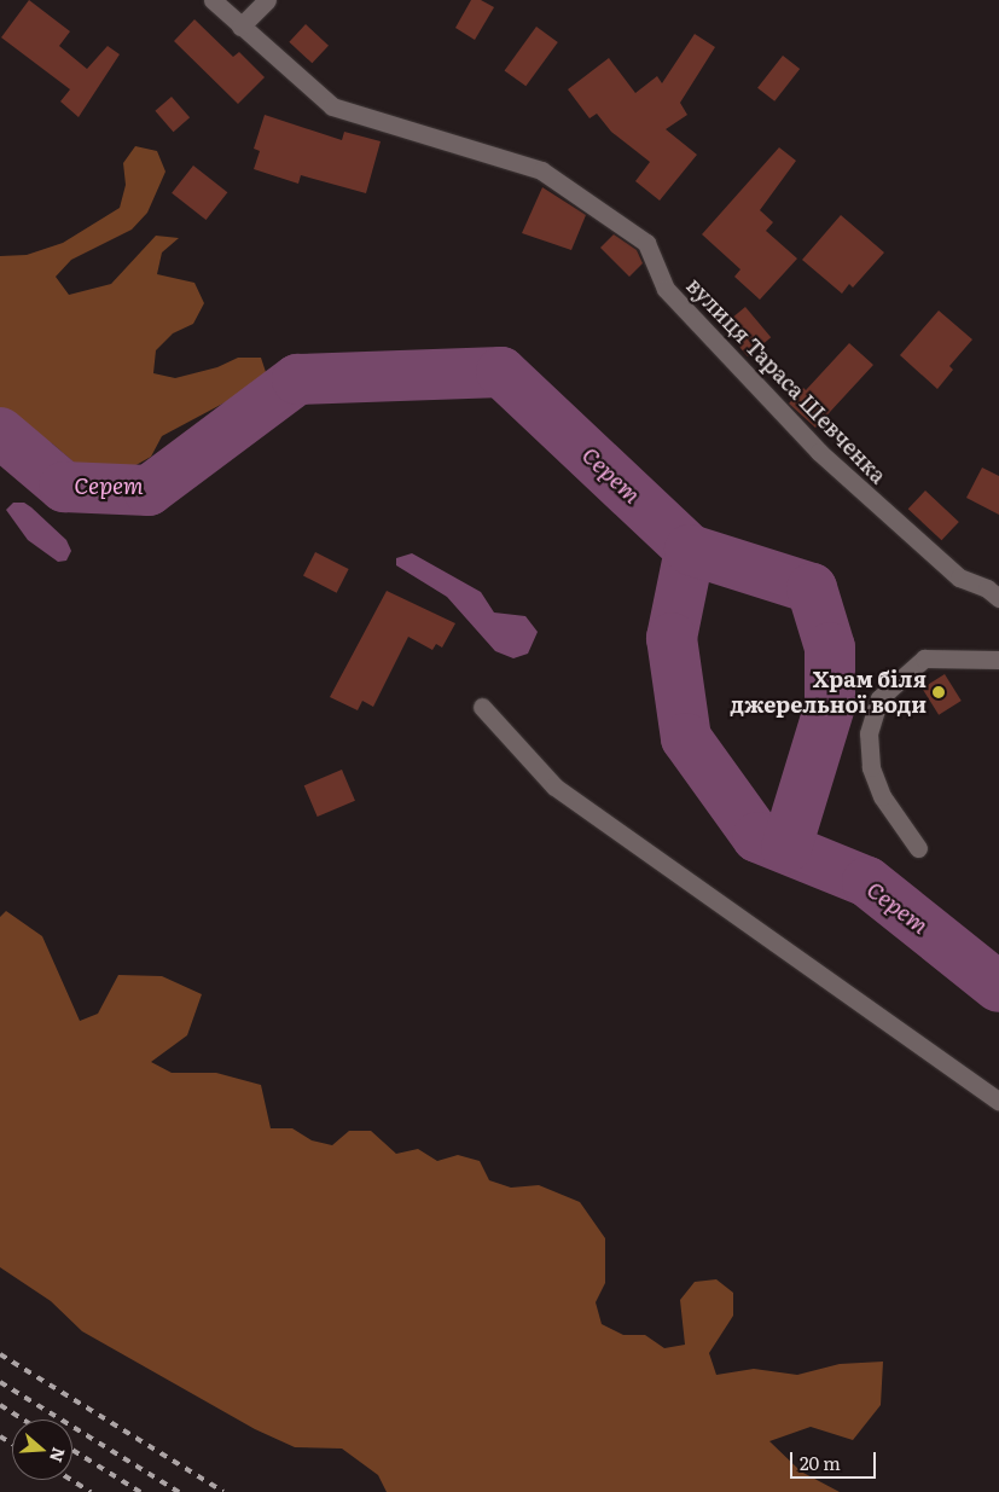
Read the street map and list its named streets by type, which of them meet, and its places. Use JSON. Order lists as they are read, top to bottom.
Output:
{
  "streets": {
    "street": ["вулиця Тараса Шевченка"]
  },
  "water": ["Серет"],
  "places": ["Храм біля джерельної води"],
  "scale_bar": "20 m",
  "north": "right"
}
